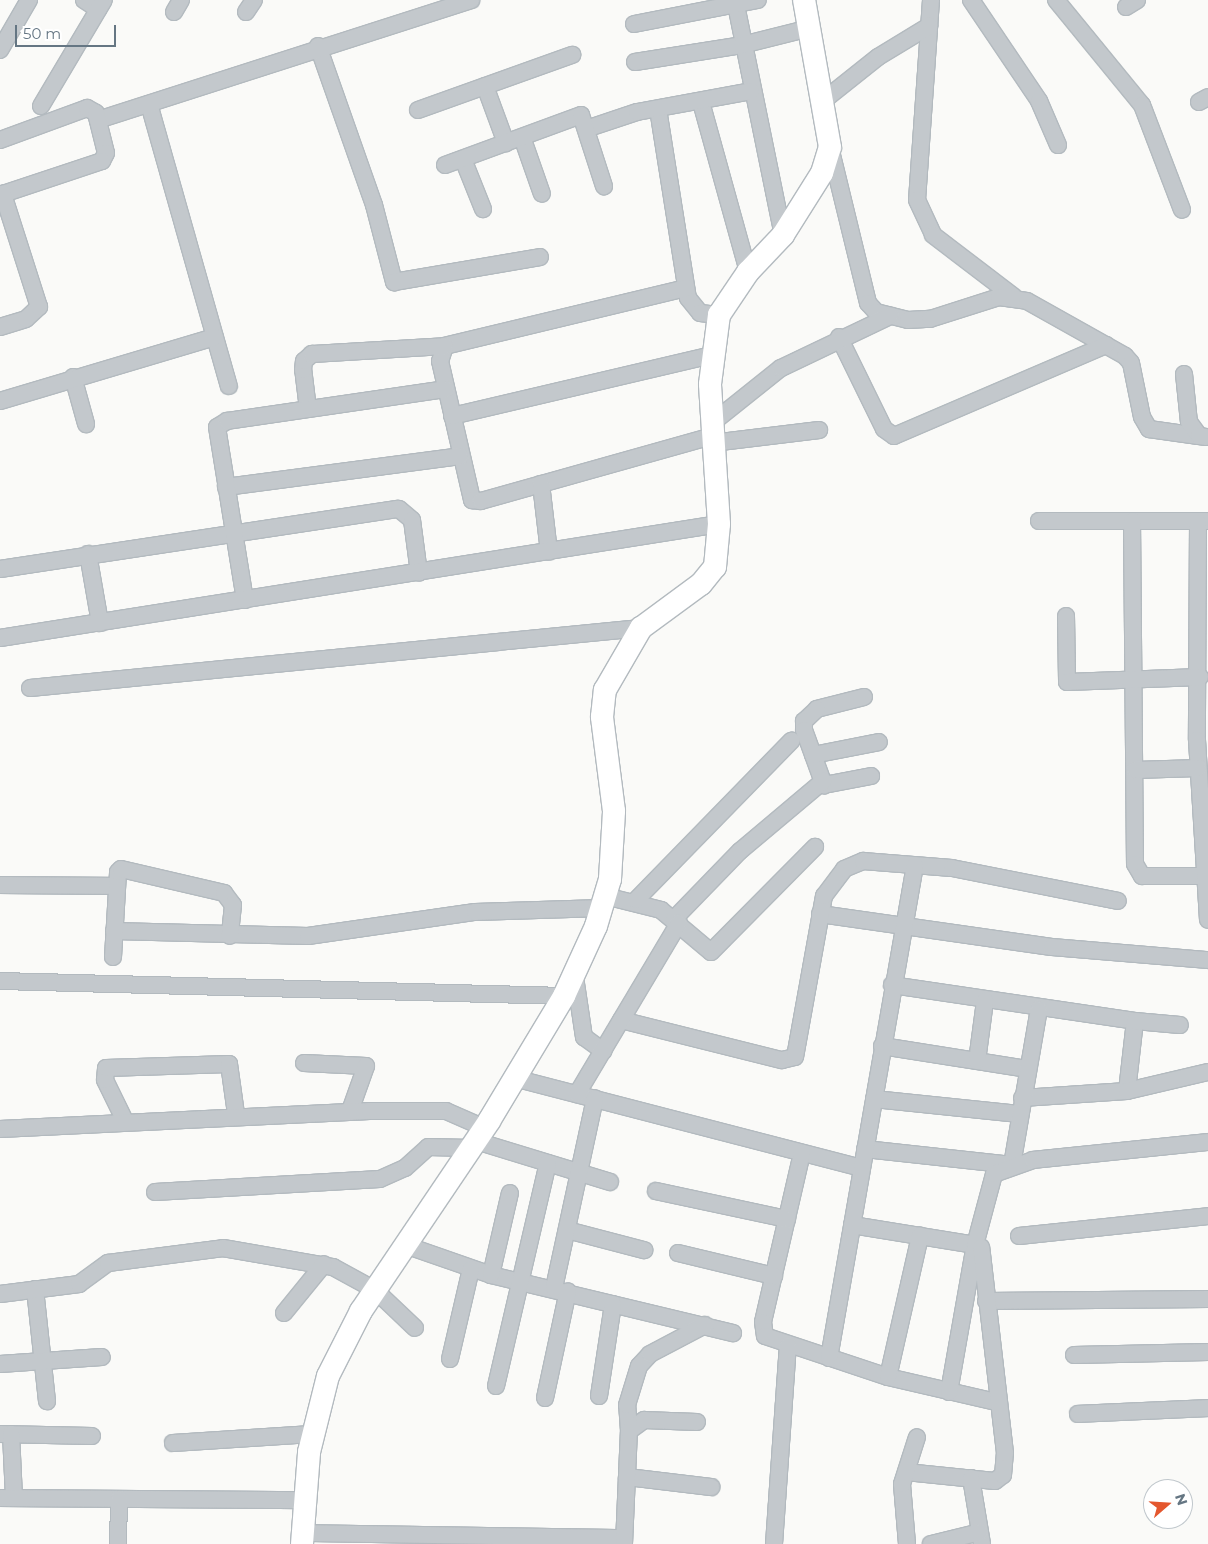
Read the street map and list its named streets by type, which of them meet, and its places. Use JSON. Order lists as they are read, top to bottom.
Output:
{
  "scale_bar": "50 m",
  "north": "right"
}
